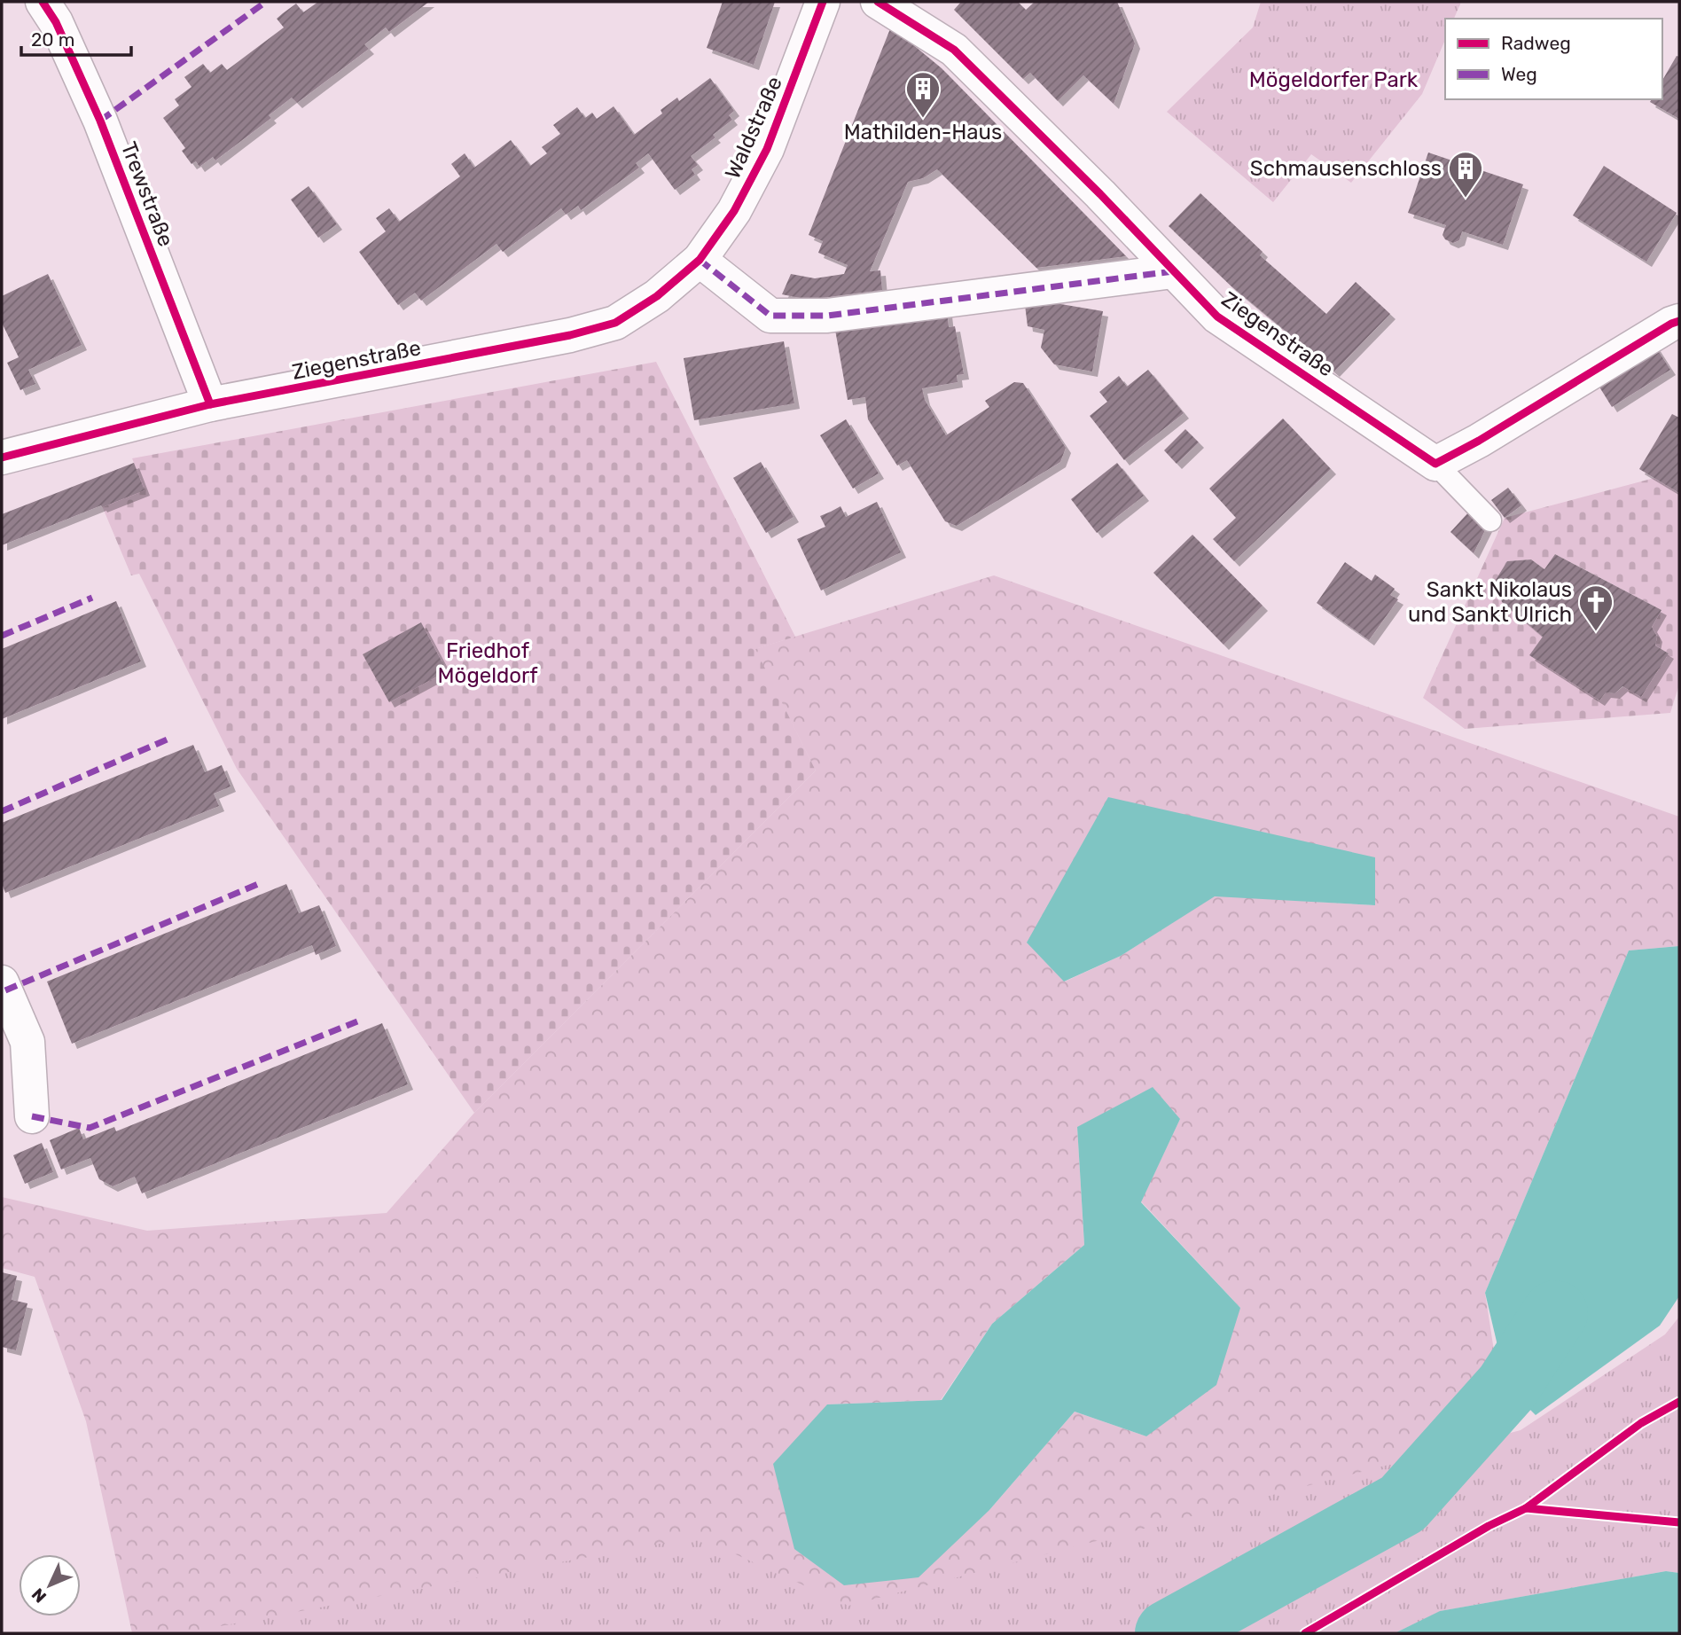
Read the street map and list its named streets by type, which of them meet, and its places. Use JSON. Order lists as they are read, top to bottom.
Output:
{
  "streets": {
    "street": ["Waldstraße", "Trewstraße", "Ziegenstraße"]
  },
  "crossings": [
    ["Waldstraße", "Ziegenstraße"],
    ["Trewstraße", "Ziegenstraße"]
  ],
  "parks": ["Mögeldorfer Park", "Friedhof Mögeldorf"],
  "places": {
    "building": ["Mathilden-Haus", "Schmausenschloss"],
    "church": ["Sankt Nikolaus und Sankt Ulrich"]
  },
  "legend": ["Radweg", "Weg"],
  "scale_bar": "20 m",
  "north": "bottom left"
}
